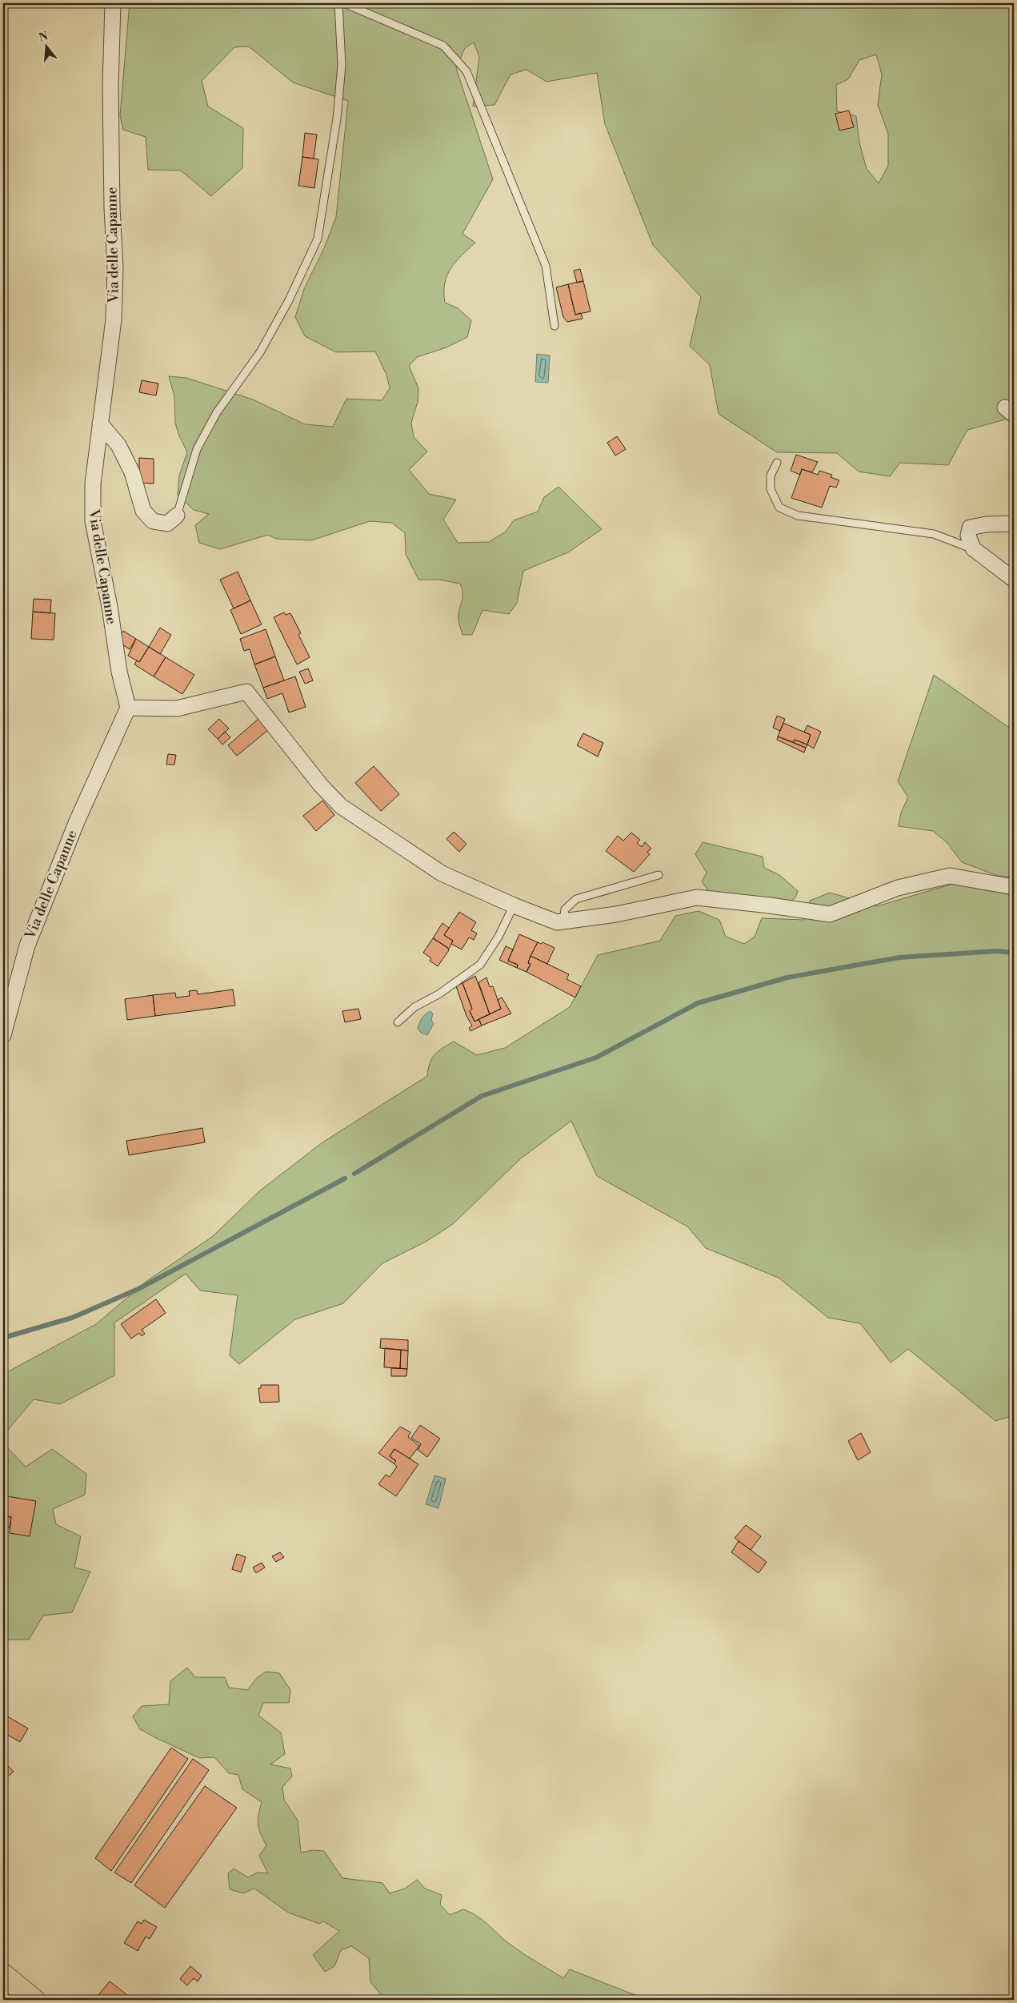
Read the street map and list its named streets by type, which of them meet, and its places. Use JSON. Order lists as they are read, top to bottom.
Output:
{
  "streets": {
    "street": ["Via delle Capanne"]
  },
  "north": "top"
}
